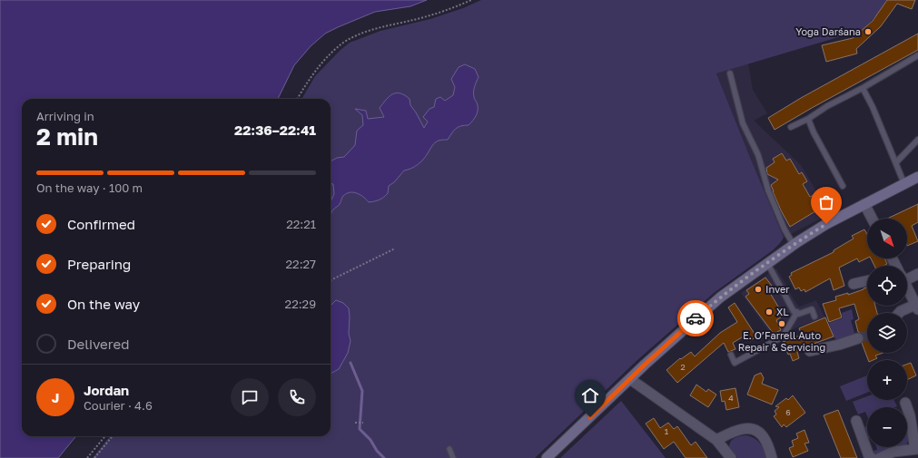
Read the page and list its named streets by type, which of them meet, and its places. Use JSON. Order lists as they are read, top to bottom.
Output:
{
  "places": [
    "Yoga Darśana",
    "Inver",
    "XL",
    "E. O’Farrell Auto Repair & Servicing"
  ],
  "house_numbers": [
    "2",
    "4",
    "6",
    "1"
  ],
  "north": "bottom right",
  "page": {
    "heading": ["2 min", "Arriving in", "22:36–22:41"],
    "panel": ["Jordan", "Courier · 4.6"],
    "bar": "On the way · 100 m",
    "list": [
      ["Confirmed", "22:21"],
      ["Preparing", "22:27"],
      ["On the way", "22:29"],
      "Delivered"
    ],
    "map_buttons": ["+", "−"],
    "round": "J"
  }
}
